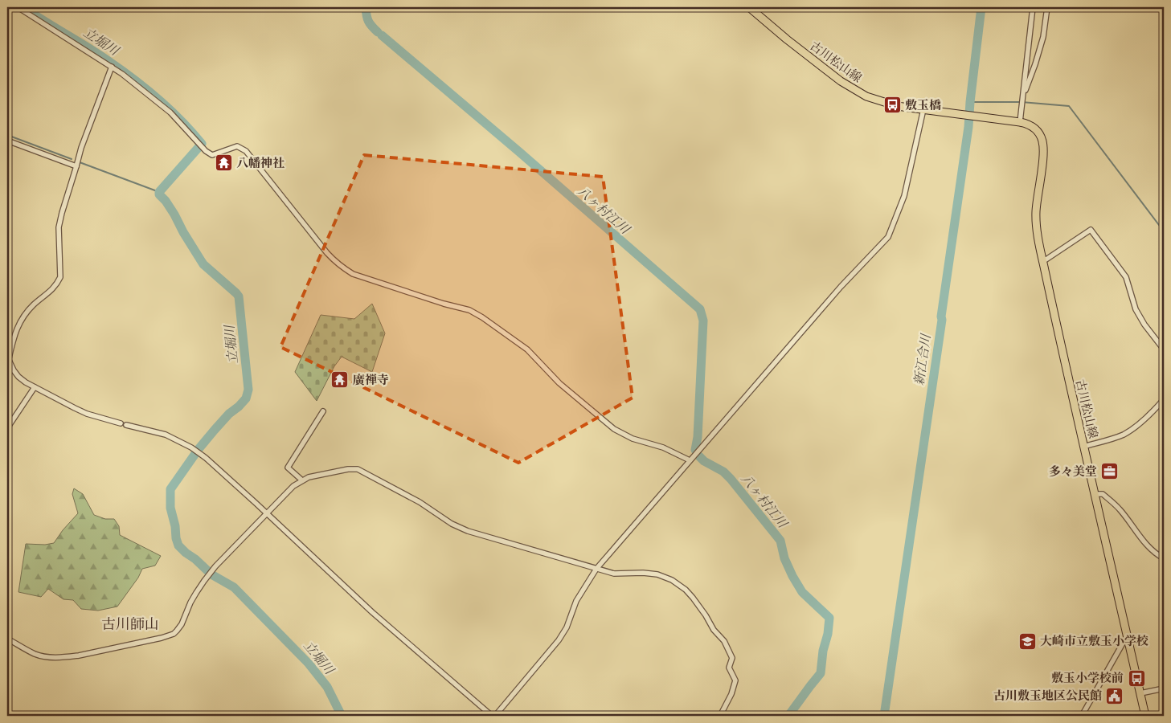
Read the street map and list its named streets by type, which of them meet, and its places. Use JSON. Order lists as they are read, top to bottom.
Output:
{
  "streets": {
    "main road": ["古川松山線"]
  },
  "districts": ["古川師山"],
  "water": ["立堀川", "八ヶ村江川", "新江合川"],
  "places": {
    "bus stop": ["敷玉橋", "敷玉小学校前"],
    "temple": ["八幡神社", "廣禅寺"],
    "office": ["多々美堂"],
    "school or university": ["大崎市立敷玉小学校"],
    "public building": ["古川敷玉地区公民館"]
  }
}
